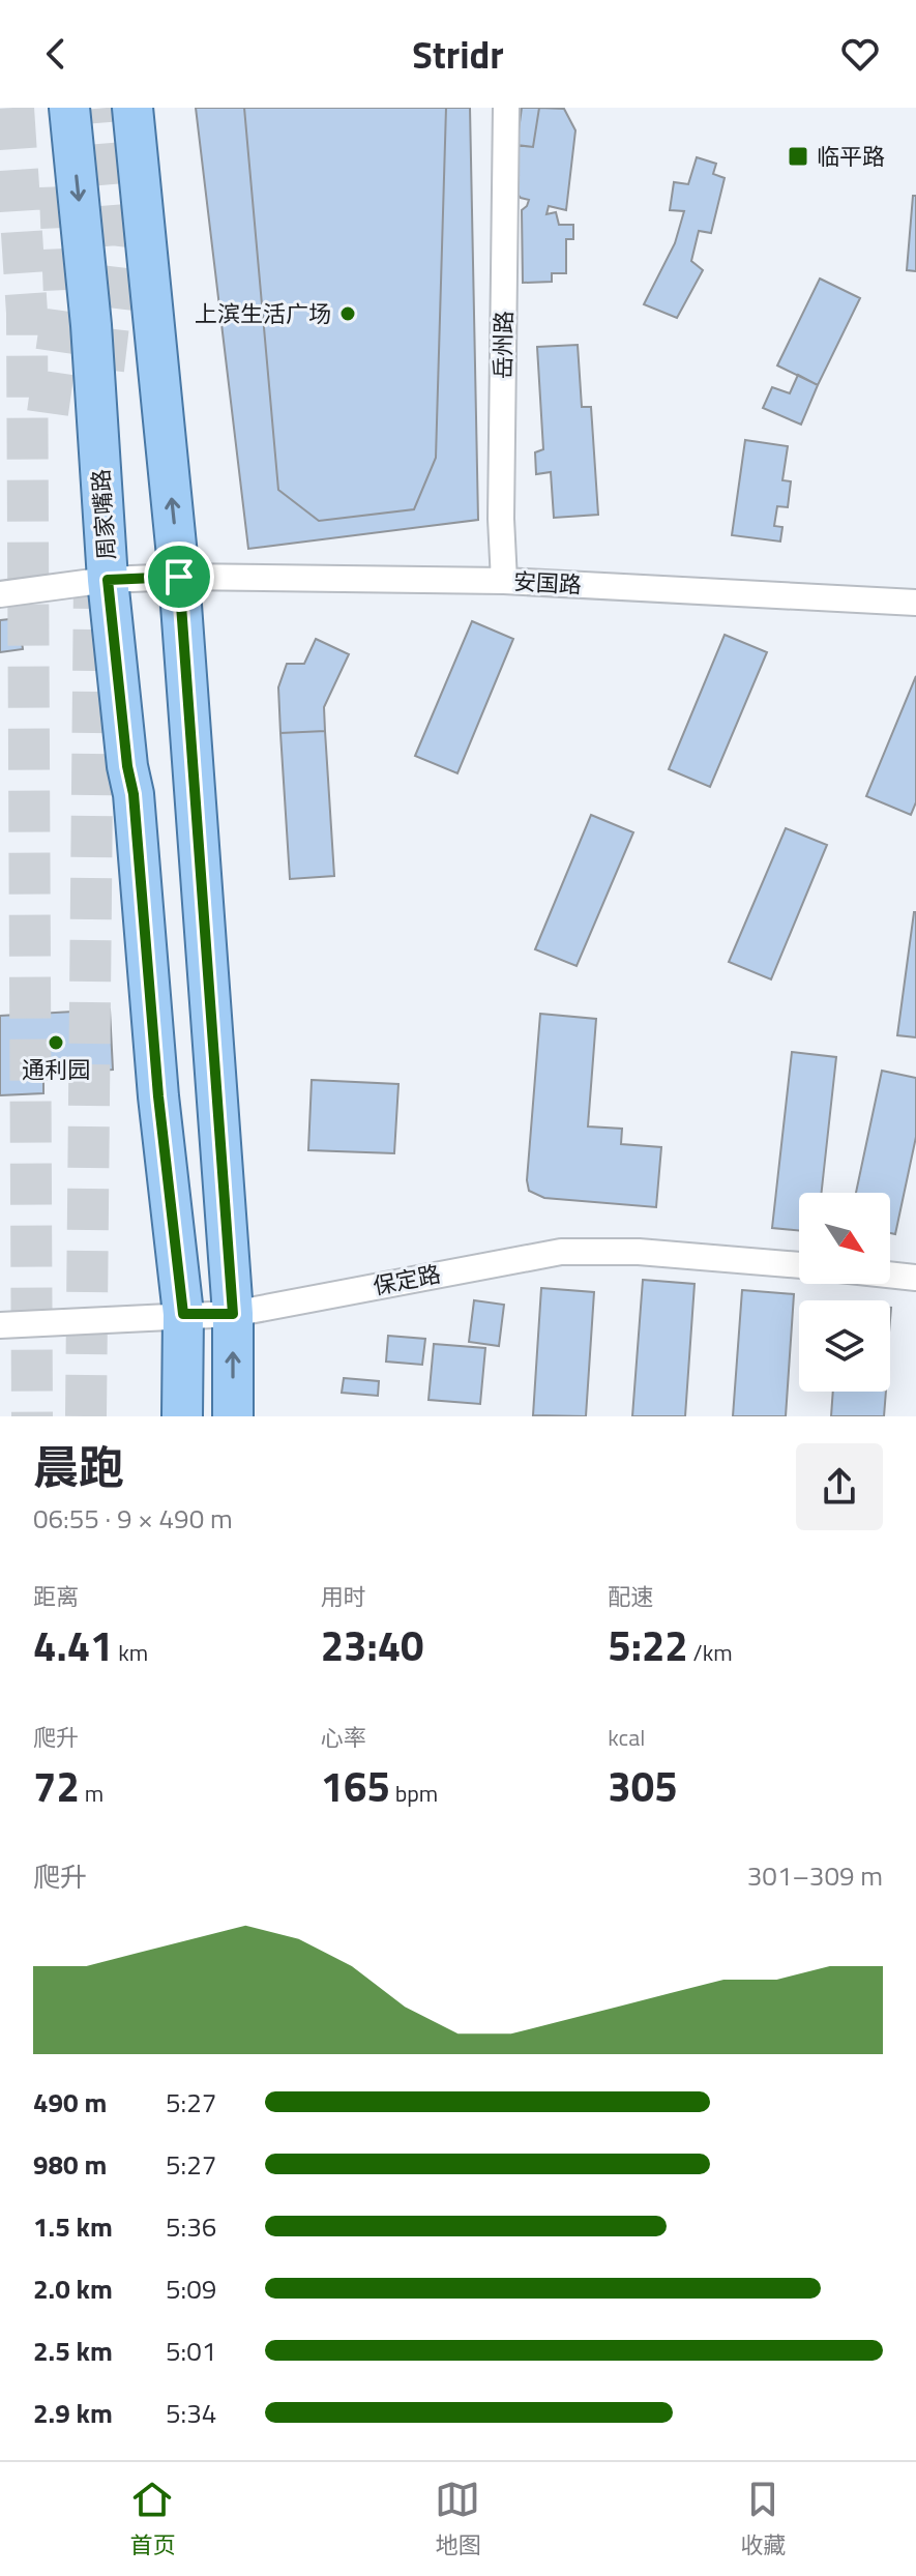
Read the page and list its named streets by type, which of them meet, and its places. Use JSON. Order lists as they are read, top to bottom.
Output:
{
  "streets": {
    "main road": ["周家嘴路"],
    "street": ["岳州路", "安国路", "保定路"]
  },
  "crossings": [
    ["岳州路", "安国路"],
    ["周家嘴路", "安国路"],
    ["周家嘴路", "保定路"]
  ],
  "places": {
    "transit": ["临平路"],
    "other": ["上滨生活广场", "通利园"]
  },
  "north": "bottom right",
  "page": {
    "header": "Stridr",
    "heading": ["晨跑", "06:55 · 9 × 490 m"],
    "stats": [
      ["距离", "4.41 km"],
      ["用时", "23:40"],
      ["配速", "5:22 /km"],
      ["爬升", "72 m"],
      ["心率", "165 bpm"],
      ["kcal", "305"]
    ],
    "chart": ["爬升", "301–309 m"],
    "list": [
      {
        "name": "490 m",
        "note": "5:27"
      },
      {
        "name": "980 m",
        "note": "5:27"
      },
      {
        "name": "1.5 km",
        "note": "5:36"
      },
      {
        "name": "2.0 km",
        "note": "5:09"
      },
      {
        "name": "2.5 km",
        "note": "5:01"
      },
      {
        "name": "2.9 km",
        "note": "5:34"
      }
    ],
    "tabs": ["首页", "地图", "收藏"]
  }
}
